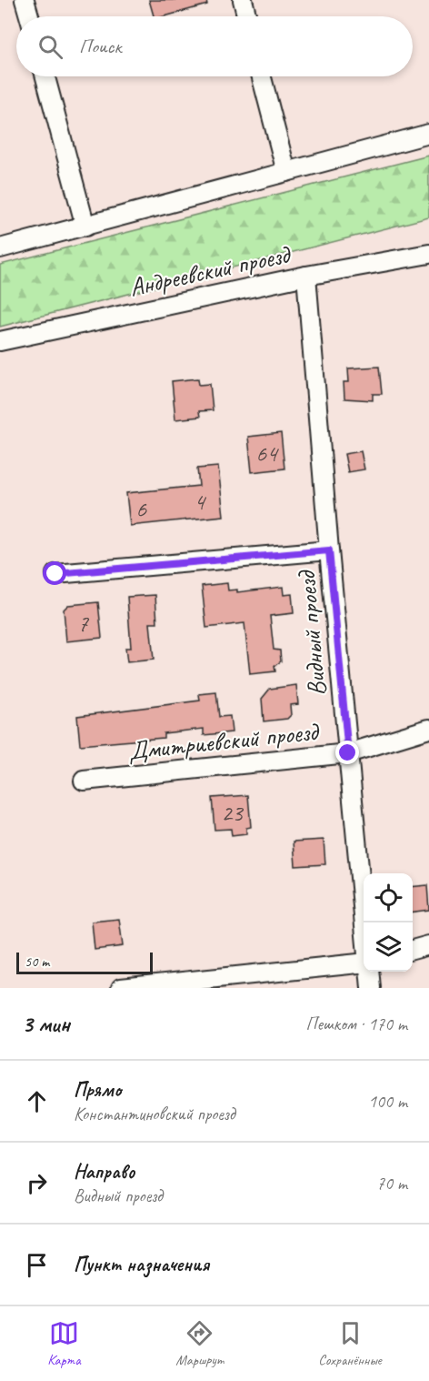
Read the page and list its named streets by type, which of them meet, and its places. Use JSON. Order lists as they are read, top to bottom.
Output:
{
  "streets": {
    "street": ["Андреевский проезд", "Видный проезд", "Дмитриевский проезд"]
  },
  "crossings": [
    ["Андреевский проезд", "Видный проезд"],
    ["Видный проезд", "Дмитриевский проезд"]
  ],
  "house_numbers": [
    "64",
    "4",
    "6",
    "7",
    "23"
  ],
  "scale_bar": "50 m",
  "page": {
    "search": "Поиск",
    "scale": "50 m",
    "heading": ["3 мин", "Пешком · 170 m"],
    "list": [
      ["Прямо", "Константиновский проезд", "100 m"],
      ["Направо", "Видный проезд", "70 m"],
      "Пункт назначения"
    ],
    "nav": ["Карта", "Маршрут", "Сохранённые"]
  }
}
